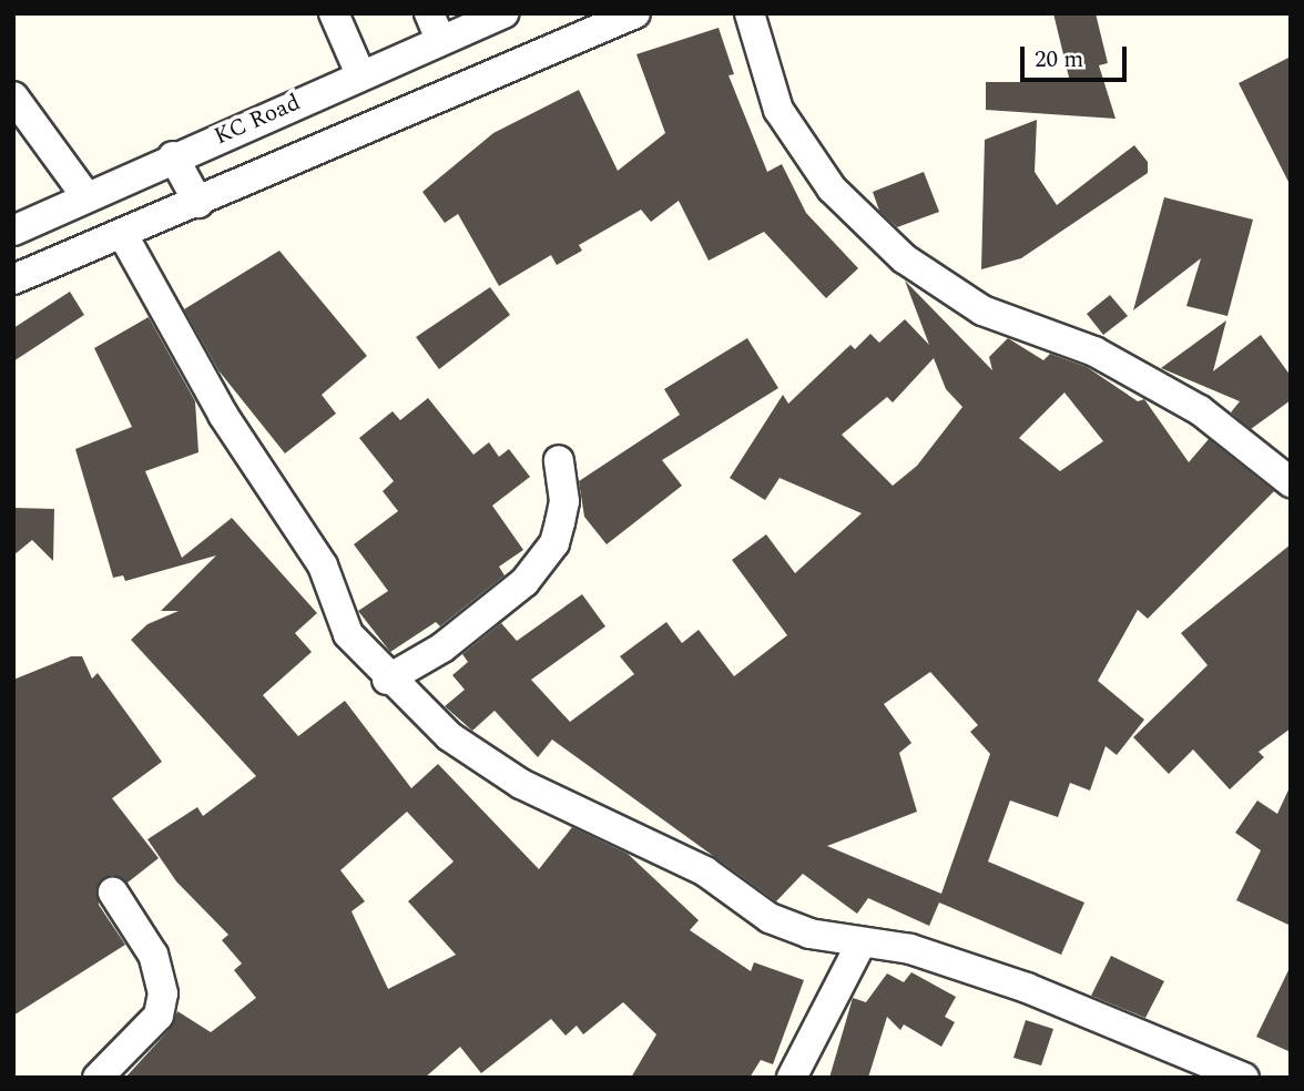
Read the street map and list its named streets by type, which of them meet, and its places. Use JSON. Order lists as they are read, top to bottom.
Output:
{
  "streets": {
    "street": ["KC Road"]
  },
  "scale_bar": "20 m"
}
